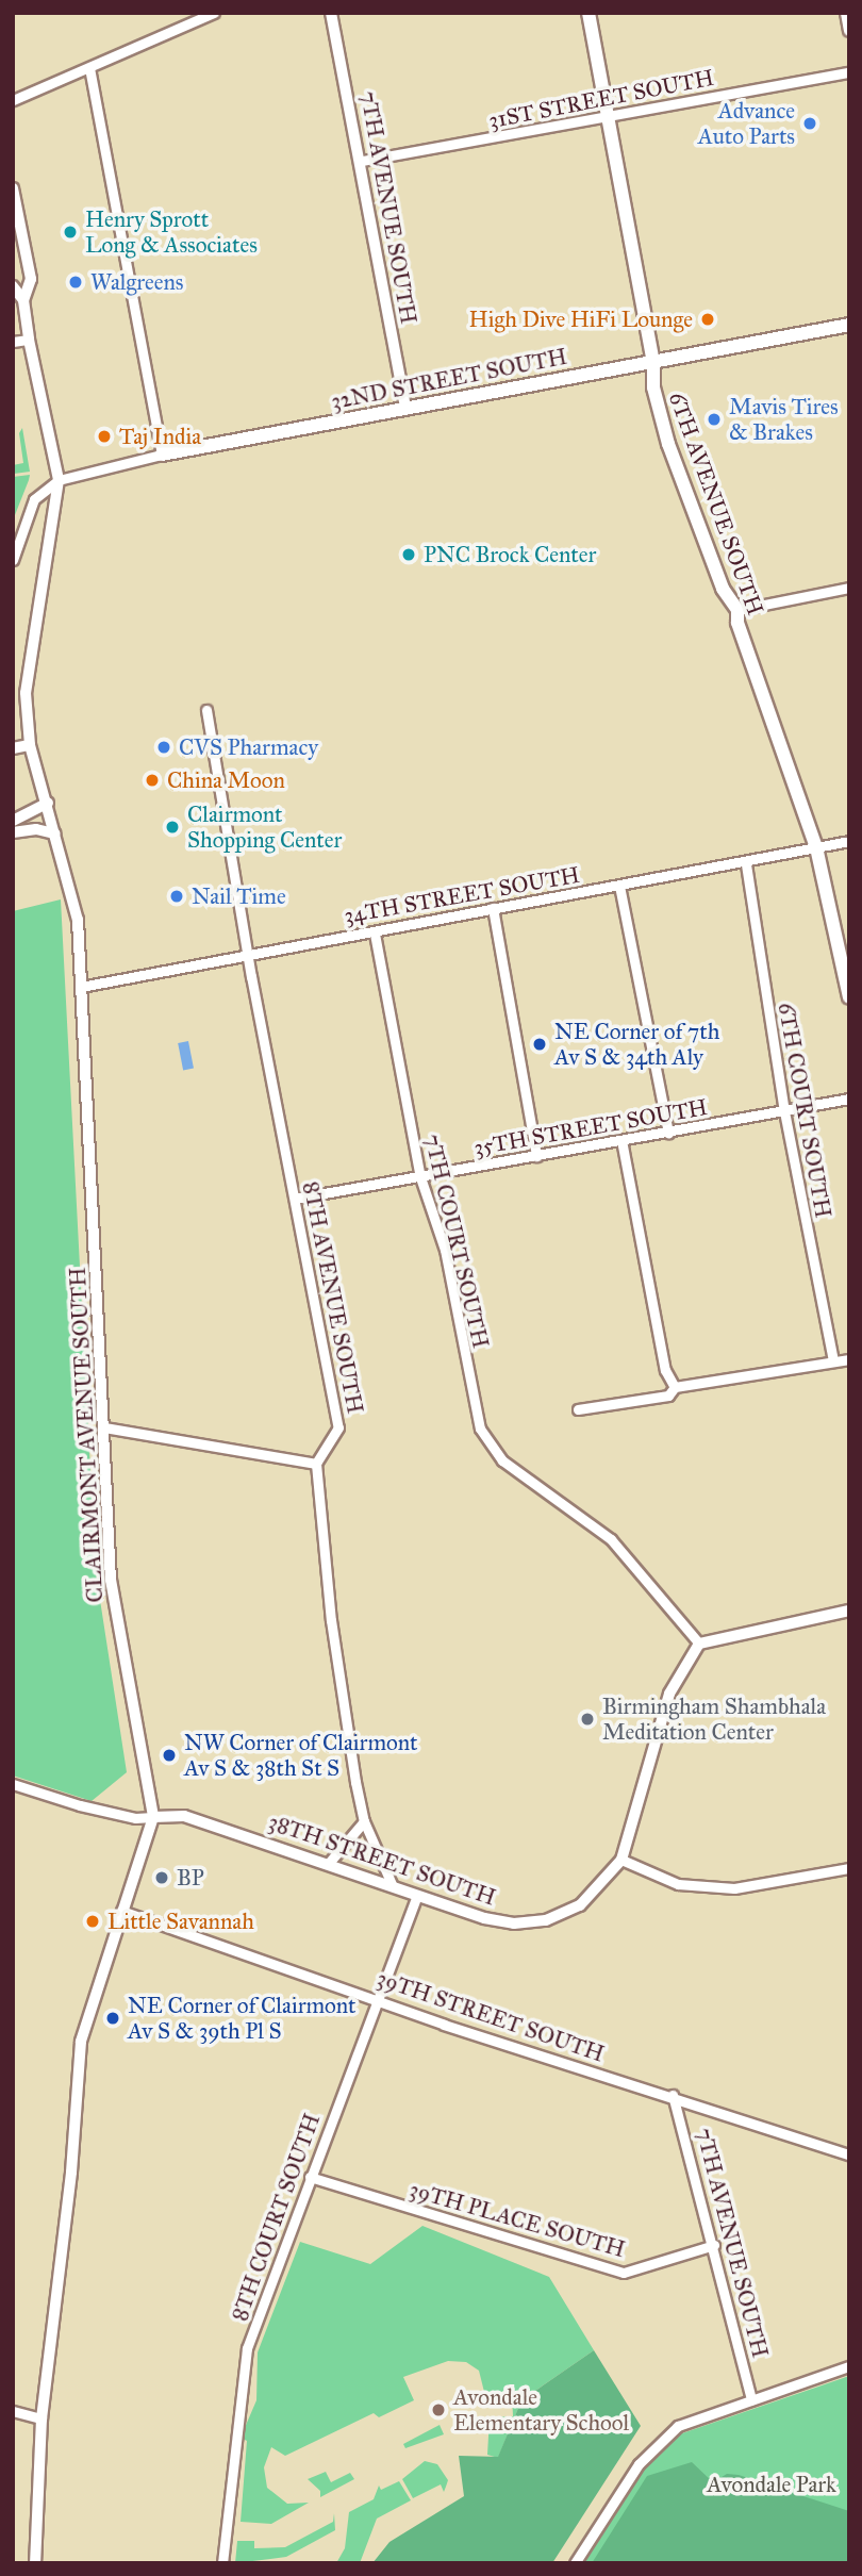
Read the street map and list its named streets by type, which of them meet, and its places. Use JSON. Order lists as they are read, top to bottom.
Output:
{
  "streets": {
    "main road": ["32ND STREET SOUTH", "6TH AVENUE SOUTH"],
    "street": [
      "31ST STREET SOUTH",
      "7TH AVENUE SOUTH",
      "34TH STREET SOUTH",
      "6TH COURT SOUTH",
      "35TH STREET SOUTH",
      "7TH COURT SOUTH",
      "8TH AVENUE SOUTH",
      "CLAIRMONT AVENUE SOUTH",
      "38TH STREET SOUTH",
      "39TH STREET SOUTH",
      "8TH COURT SOUTH",
      "39TH PLACE SOUTH"
    ]
  },
  "crossings": [
    ["31ST STREET SOUTH", "7TH AVENUE SOUTH"],
    ["31ST STREET SOUTH", "6TH AVENUE SOUTH"],
    ["7TH AVENUE SOUTH", "32ND STREET SOUTH"],
    ["7TH AVENUE SOUTH", "39TH STREET SOUTH"],
    ["7TH AVENUE SOUTH", "39TH PLACE SOUTH"],
    ["32ND STREET SOUTH", "6TH AVENUE SOUTH"],
    ["32ND STREET SOUTH", "CLAIRMONT AVENUE SOUTH"],
    ["6TH AVENUE SOUTH", "34TH STREET SOUTH"],
    ["34TH STREET SOUTH", "6TH COURT SOUTH"],
    ["34TH STREET SOUTH", "7TH COURT SOUTH"],
    ["34TH STREET SOUTH", "8TH AVENUE SOUTH"],
    ["34TH STREET SOUTH", "CLAIRMONT AVENUE SOUTH"],
    ["6TH COURT SOUTH", "35TH STREET SOUTH"],
    ["35TH STREET SOUTH", "7TH COURT SOUTH"],
    ["35TH STREET SOUTH", "8TH AVENUE SOUTH"],
    ["CLAIRMONT AVENUE SOUTH", "38TH STREET SOUTH"],
    ["CLAIRMONT AVENUE SOUTH", "39TH STREET SOUTH"],
    ["38TH STREET SOUTH", "8TH COURT SOUTH"],
    ["39TH STREET SOUTH", "8TH COURT SOUTH"],
    ["8TH COURT SOUTH", "39TH PLACE SOUTH"]
  ],
  "parks": ["Avondale Park"],
  "places": [
    "Advance Auto Parts",
    "Henry Sprott Long & Associates",
    "Walgreens",
    "High Dive HiFi Lounge",
    "Mavis Tires & Brakes",
    "Taj India",
    "PNC Brock Center",
    "CVS Pharmacy",
    "China Moon",
    "Clairmont Shopping Center",
    "Nail Time",
    "NE Corner of 7th Av S & 34th Aly",
    "Birmingham Shambhala Meditation Center",
    "NW Corner of Clairmont Av S & 38th St S",
    "BP",
    "Little Savannah",
    "NE Corner of Clairmont Av S & 39th Pl S",
    "Avondale Elementary School"
  ]
}
